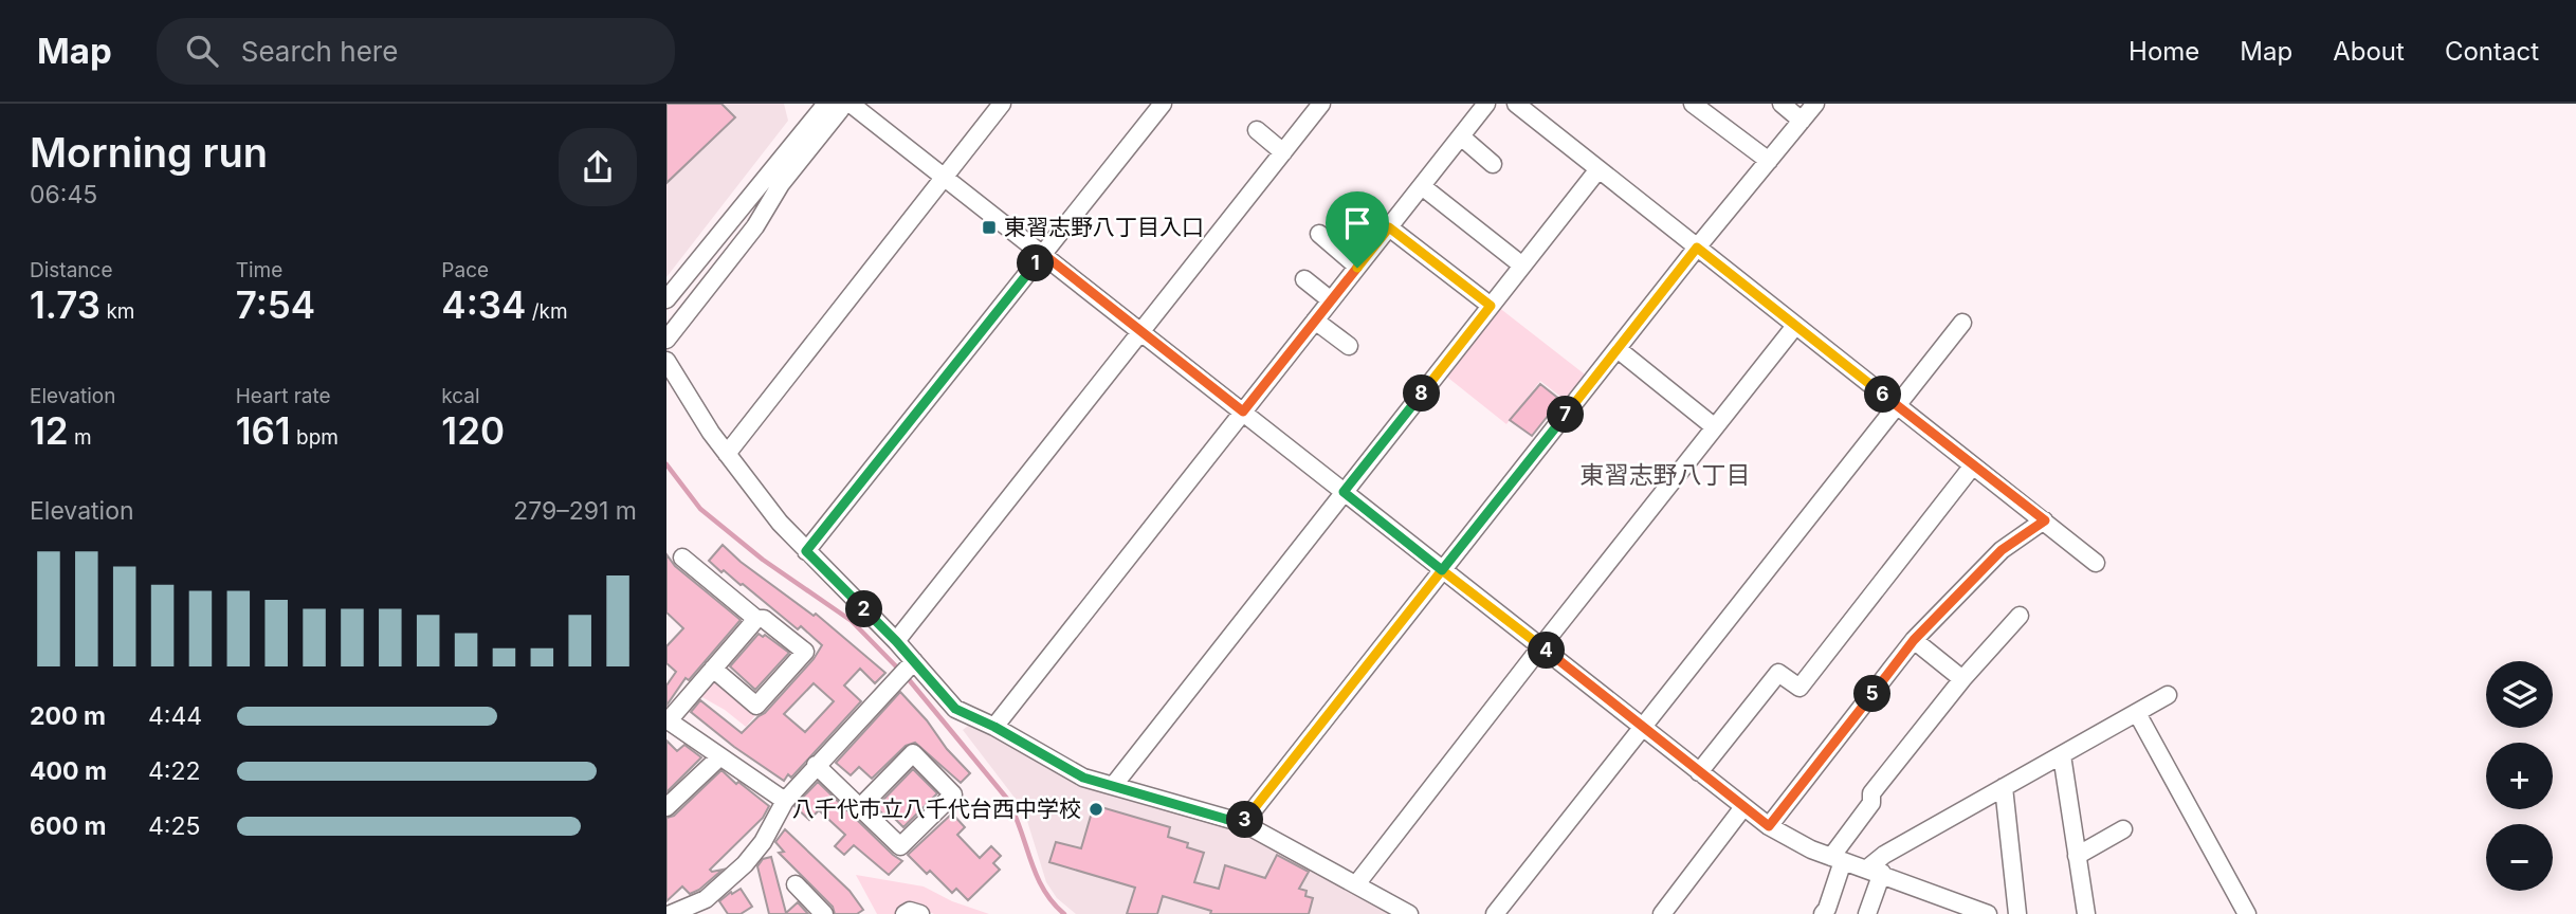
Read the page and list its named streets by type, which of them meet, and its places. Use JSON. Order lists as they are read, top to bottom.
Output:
{
  "districts": ["東習志野八丁目"],
  "places": {
    "transit": ["東習志野八丁目入口"],
    "other": ["八千代市立八千代台西中学校"]
  },
  "page": {
    "header": "Map",
    "search": "Search here",
    "nav": [
      "Home",
      "Map",
      "About",
      "Contact"
    ],
    "heading": ["Morning run", "06:45"],
    "stats": [
      ["Distance", "1.73 km"],
      ["Time", "7:54"],
      ["Pace", "4:34 /km"],
      ["Elevation", "12 m"],
      ["Heart rate", "161 bpm"],
      ["kcal", "120"]
    ],
    "pins": [
      "1",
      "8",
      "6",
      "7",
      "2",
      "4",
      "5",
      "3"
    ],
    "chart": ["Elevation", "279–291 m"],
    "map_buttons": ["+", "−"],
    "list": [
      {
        "name": "200 m",
        "note": "4:44"
      },
      {
        "name": "400 m",
        "note": "4:22"
      },
      {
        "name": "600 m",
        "note": "4:25"
      }
    ]
  }
}
